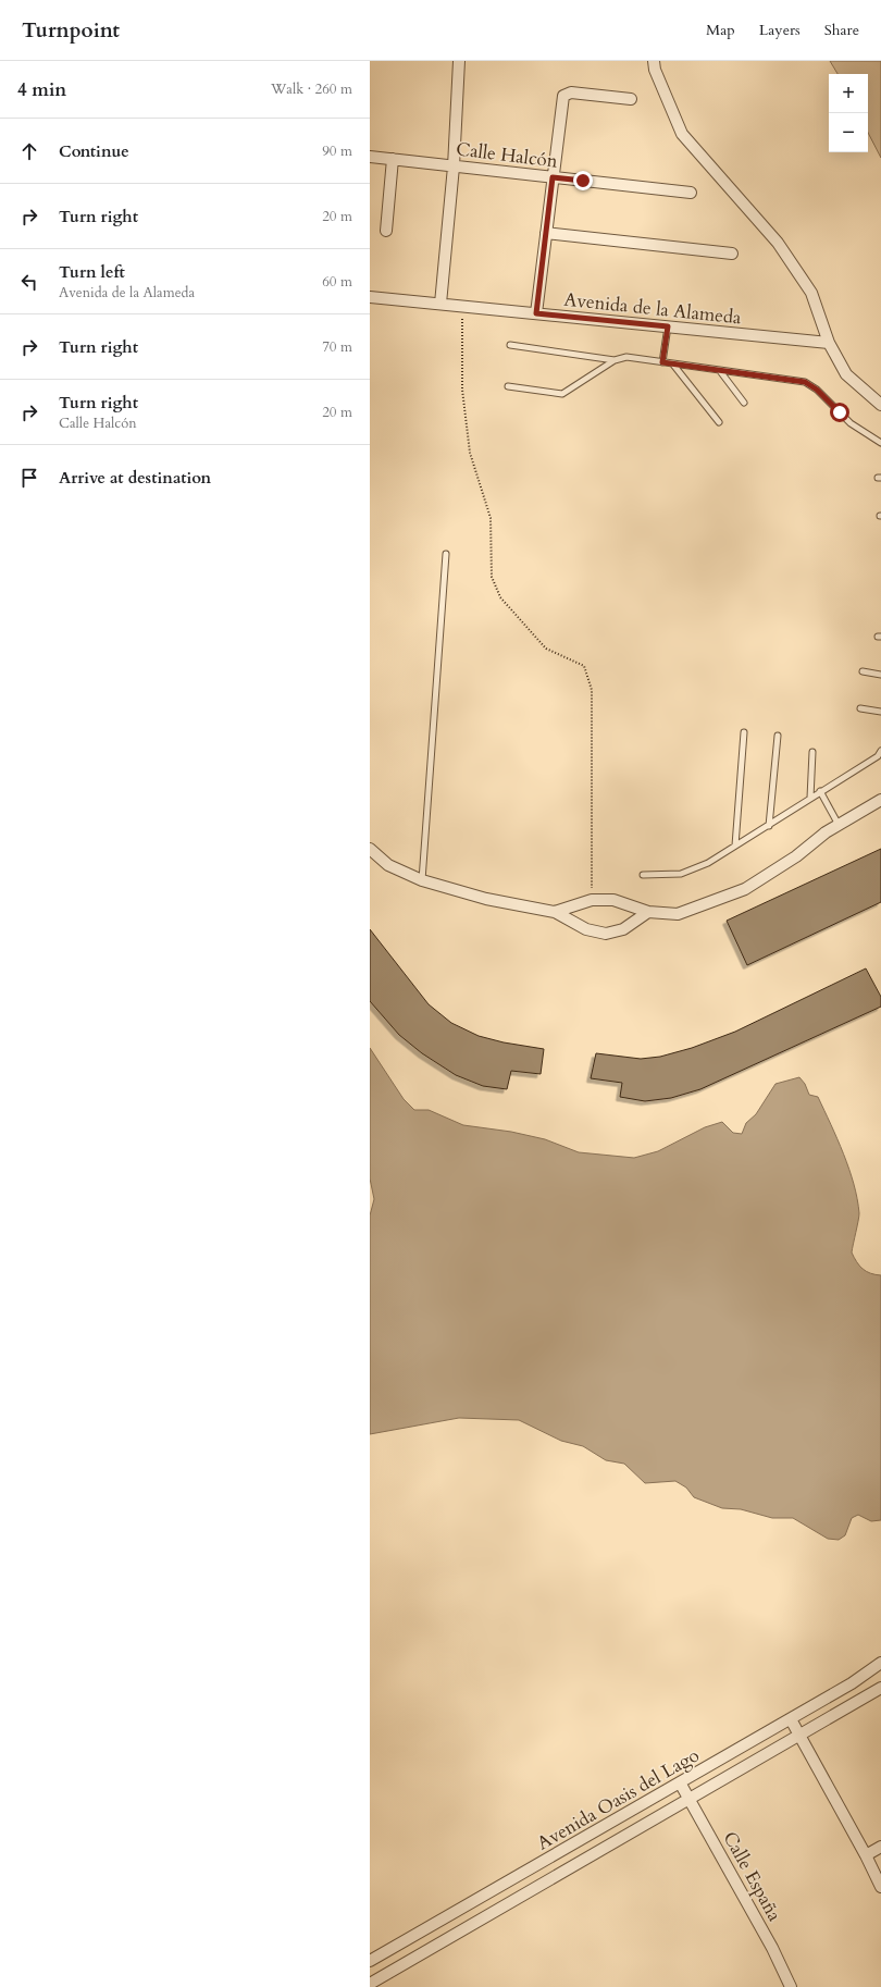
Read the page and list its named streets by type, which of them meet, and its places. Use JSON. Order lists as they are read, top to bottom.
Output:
{
  "streets": {
    "street": [
      "Calle Halcón",
      "Avenida de la Alameda",
      "Avenida Oasis del Lago",
      "Calle España"
    ]
  },
  "crossings": [
    ["Avenida Oasis del Lago", "Calle España"]
  ],
  "page": {
    "header": "Turnpoint",
    "nav": ["Map", "Layers", "Share"],
    "heading": ["4 min", "Walk · 260 m"],
    "map_buttons": ["+", "−"],
    "list": [
      ["Continue", "90 m"],
      ["Turn right", "20 m"],
      ["Turn left", "Avenida de la Alameda", "60 m"],
      ["Turn right", "70 m"],
      ["Turn right", "Calle Halcón", "20 m"],
      "Arrive at destination"
    ]
  }
}
